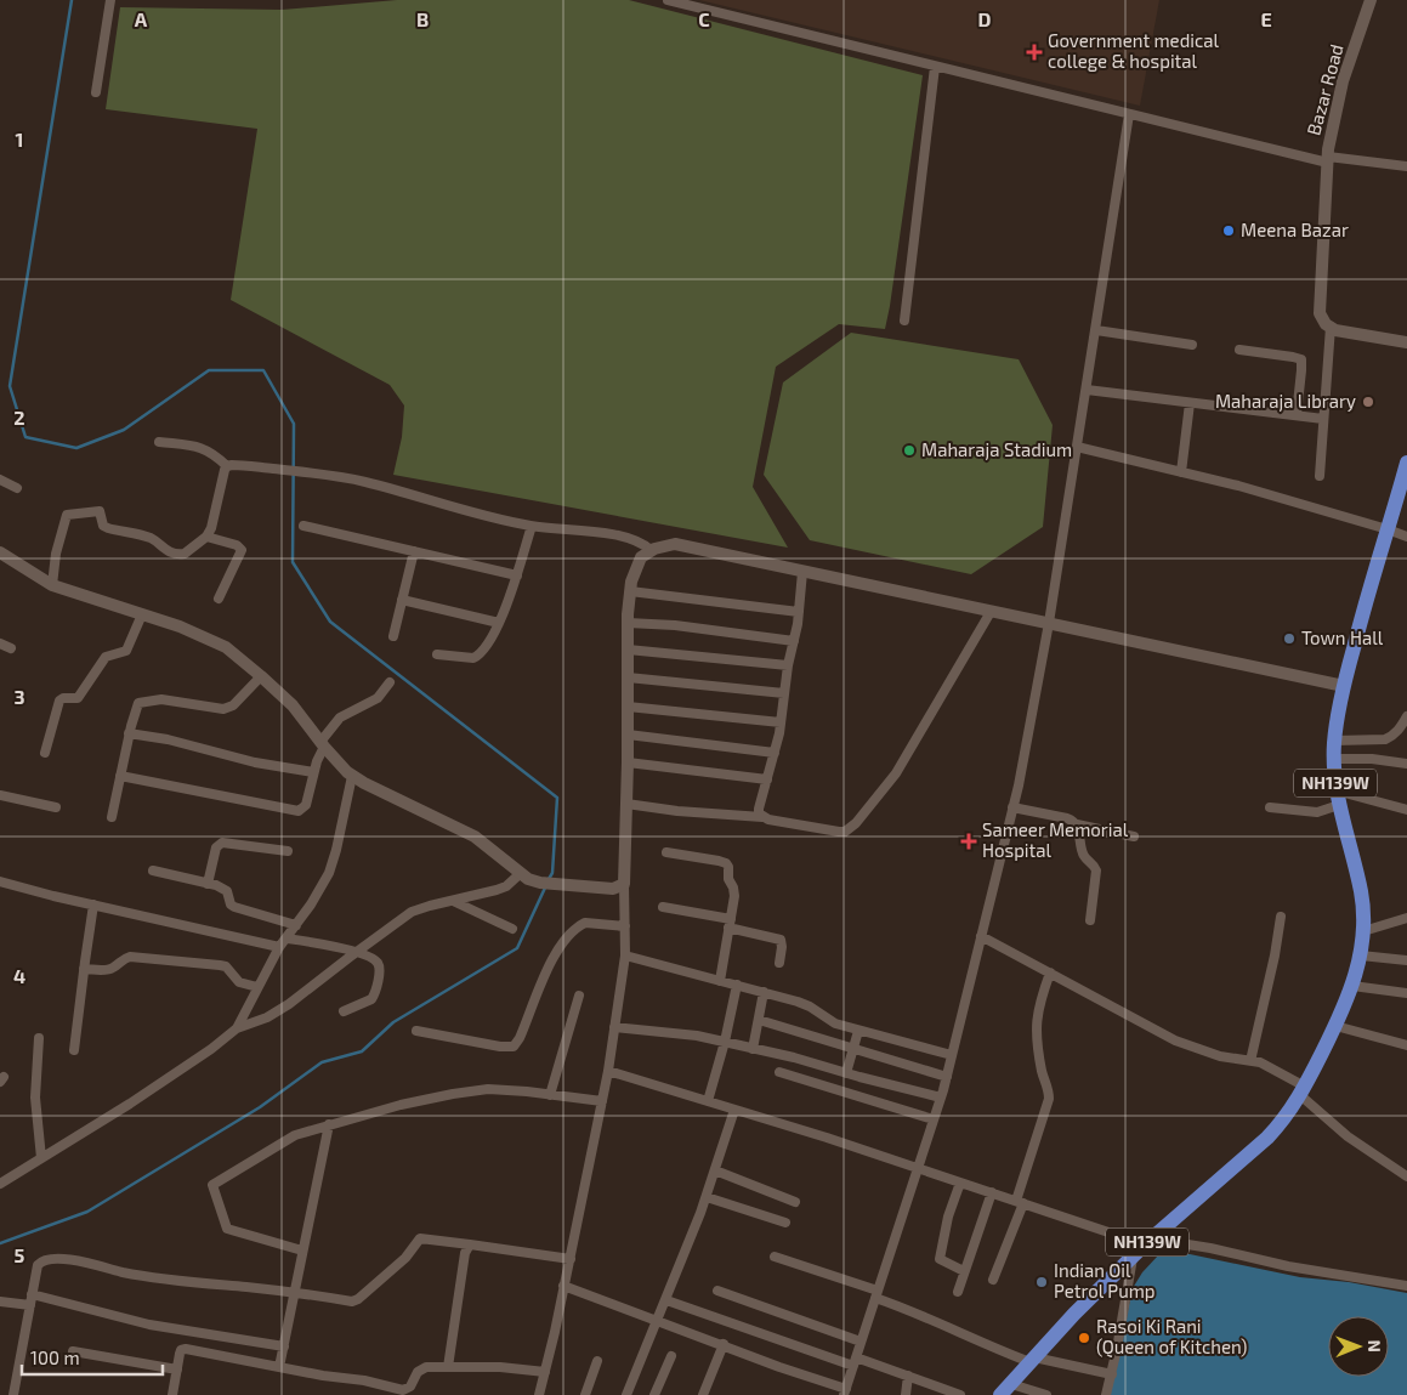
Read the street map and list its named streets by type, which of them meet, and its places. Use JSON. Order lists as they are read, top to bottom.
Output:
{
  "streets": {
    "highway": ["NH139W"],
    "street": ["Bazar Road"]
  },
  "places": {
    "health": ["Government medical college & hospital", "Sameer Memorial Hospital"],
    "other": [
      "Meena Bazar",
      "Maharaja Library",
      "Maharaja Stadium",
      "Town Hall",
      "Indian Oil Petrol Pump",
      "Rasoi Ki Rani (Queen of Kitchen)"
    ]
  },
  "scale_bar": "100 m",
  "north": "right",
  "grid": {
    "columns": [
      "A",
      "B",
      "C",
      "D",
      "E"
    ],
    "rows": [
      "1",
      "2",
      "3",
      "4",
      "5"
    ]
  }
}
